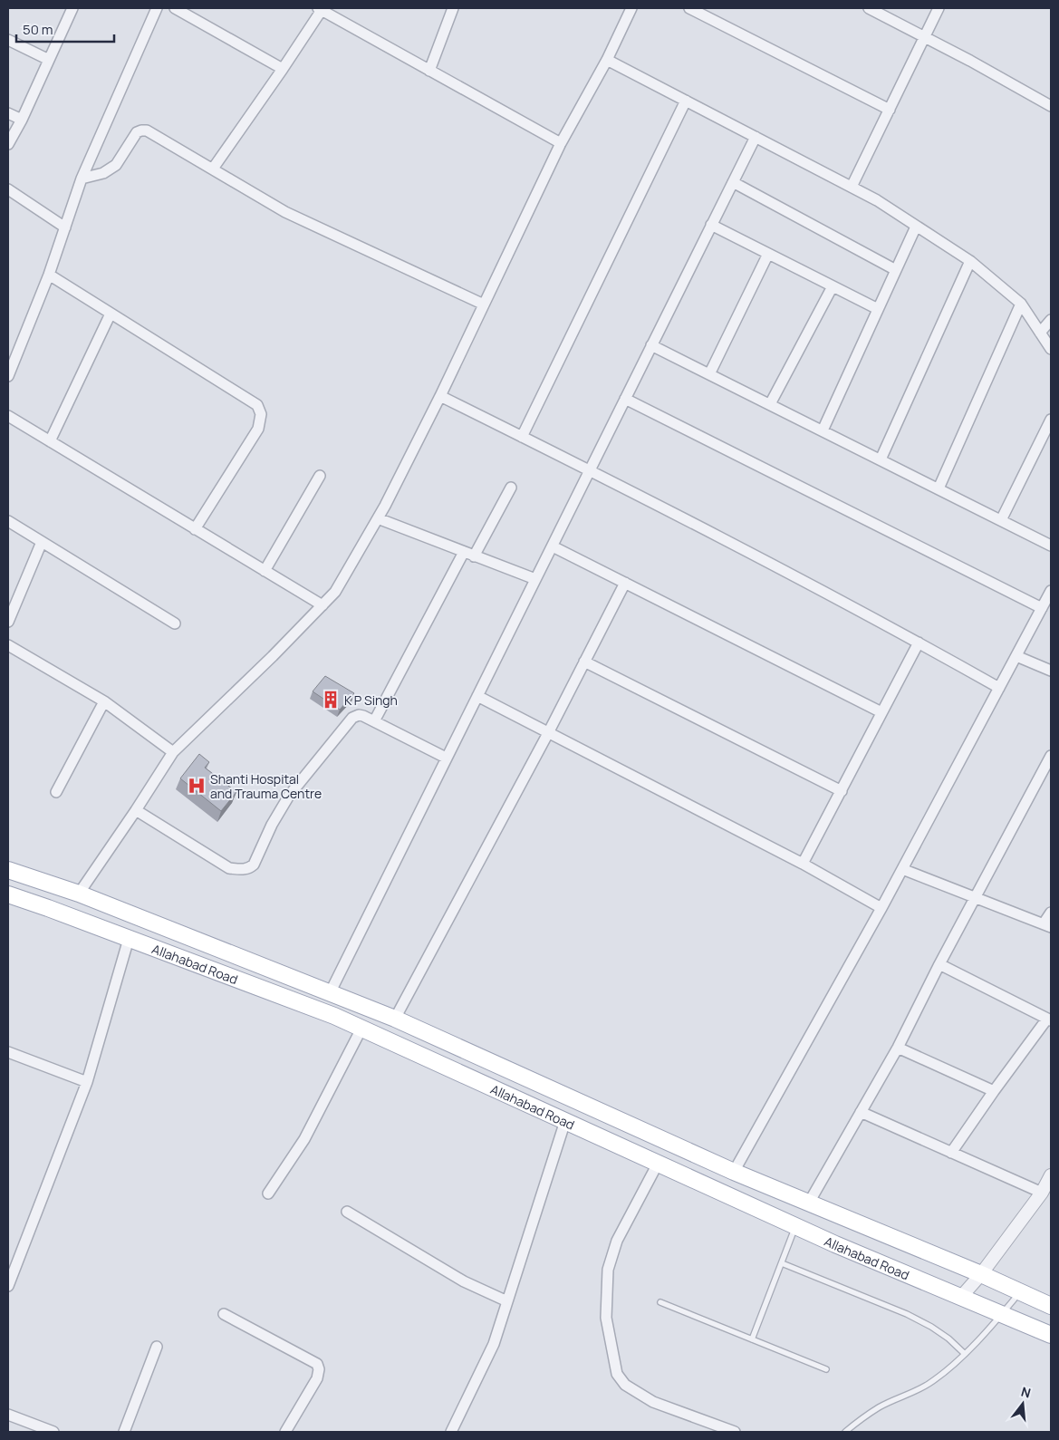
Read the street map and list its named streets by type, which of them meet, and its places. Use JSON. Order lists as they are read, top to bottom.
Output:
{
  "streets": {
    "main road": ["Allahabad Road"]
  },
  "places": {
    "building": ["K P Singh"],
    "hospital": ["Shanti Hospital and Trauma Centre"]
  },
  "scale_bar": "50 m",
  "north": "top"
}
